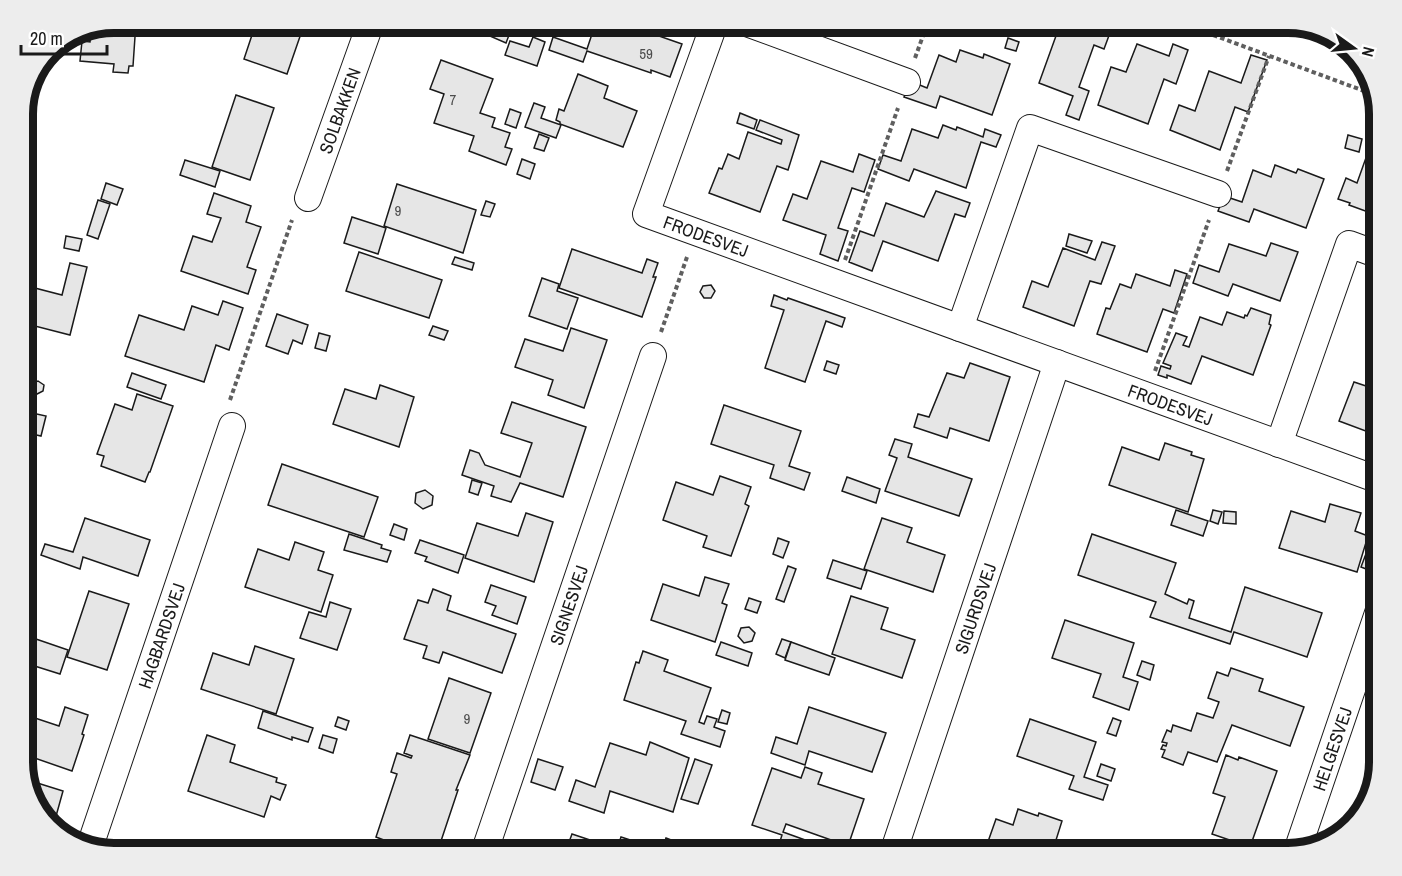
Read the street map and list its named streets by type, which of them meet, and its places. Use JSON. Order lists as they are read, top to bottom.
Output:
{
  "streets": {
    "street": [
      "SOLBAKKEN",
      "FRODESVEJ",
      "SIGNESVEJ",
      "SIGURDSVEJ",
      "HAGBARDSVEJ",
      "HELGESVEJ"
    ]
  },
  "crossings": [
    ["FRODESVEJ", "SIGURDSVEJ"]
  ],
  "house_numbers": [
    "59",
    "7",
    "9",
    "9"
  ],
  "scale_bar": "20 m",
  "north": "right"
}
